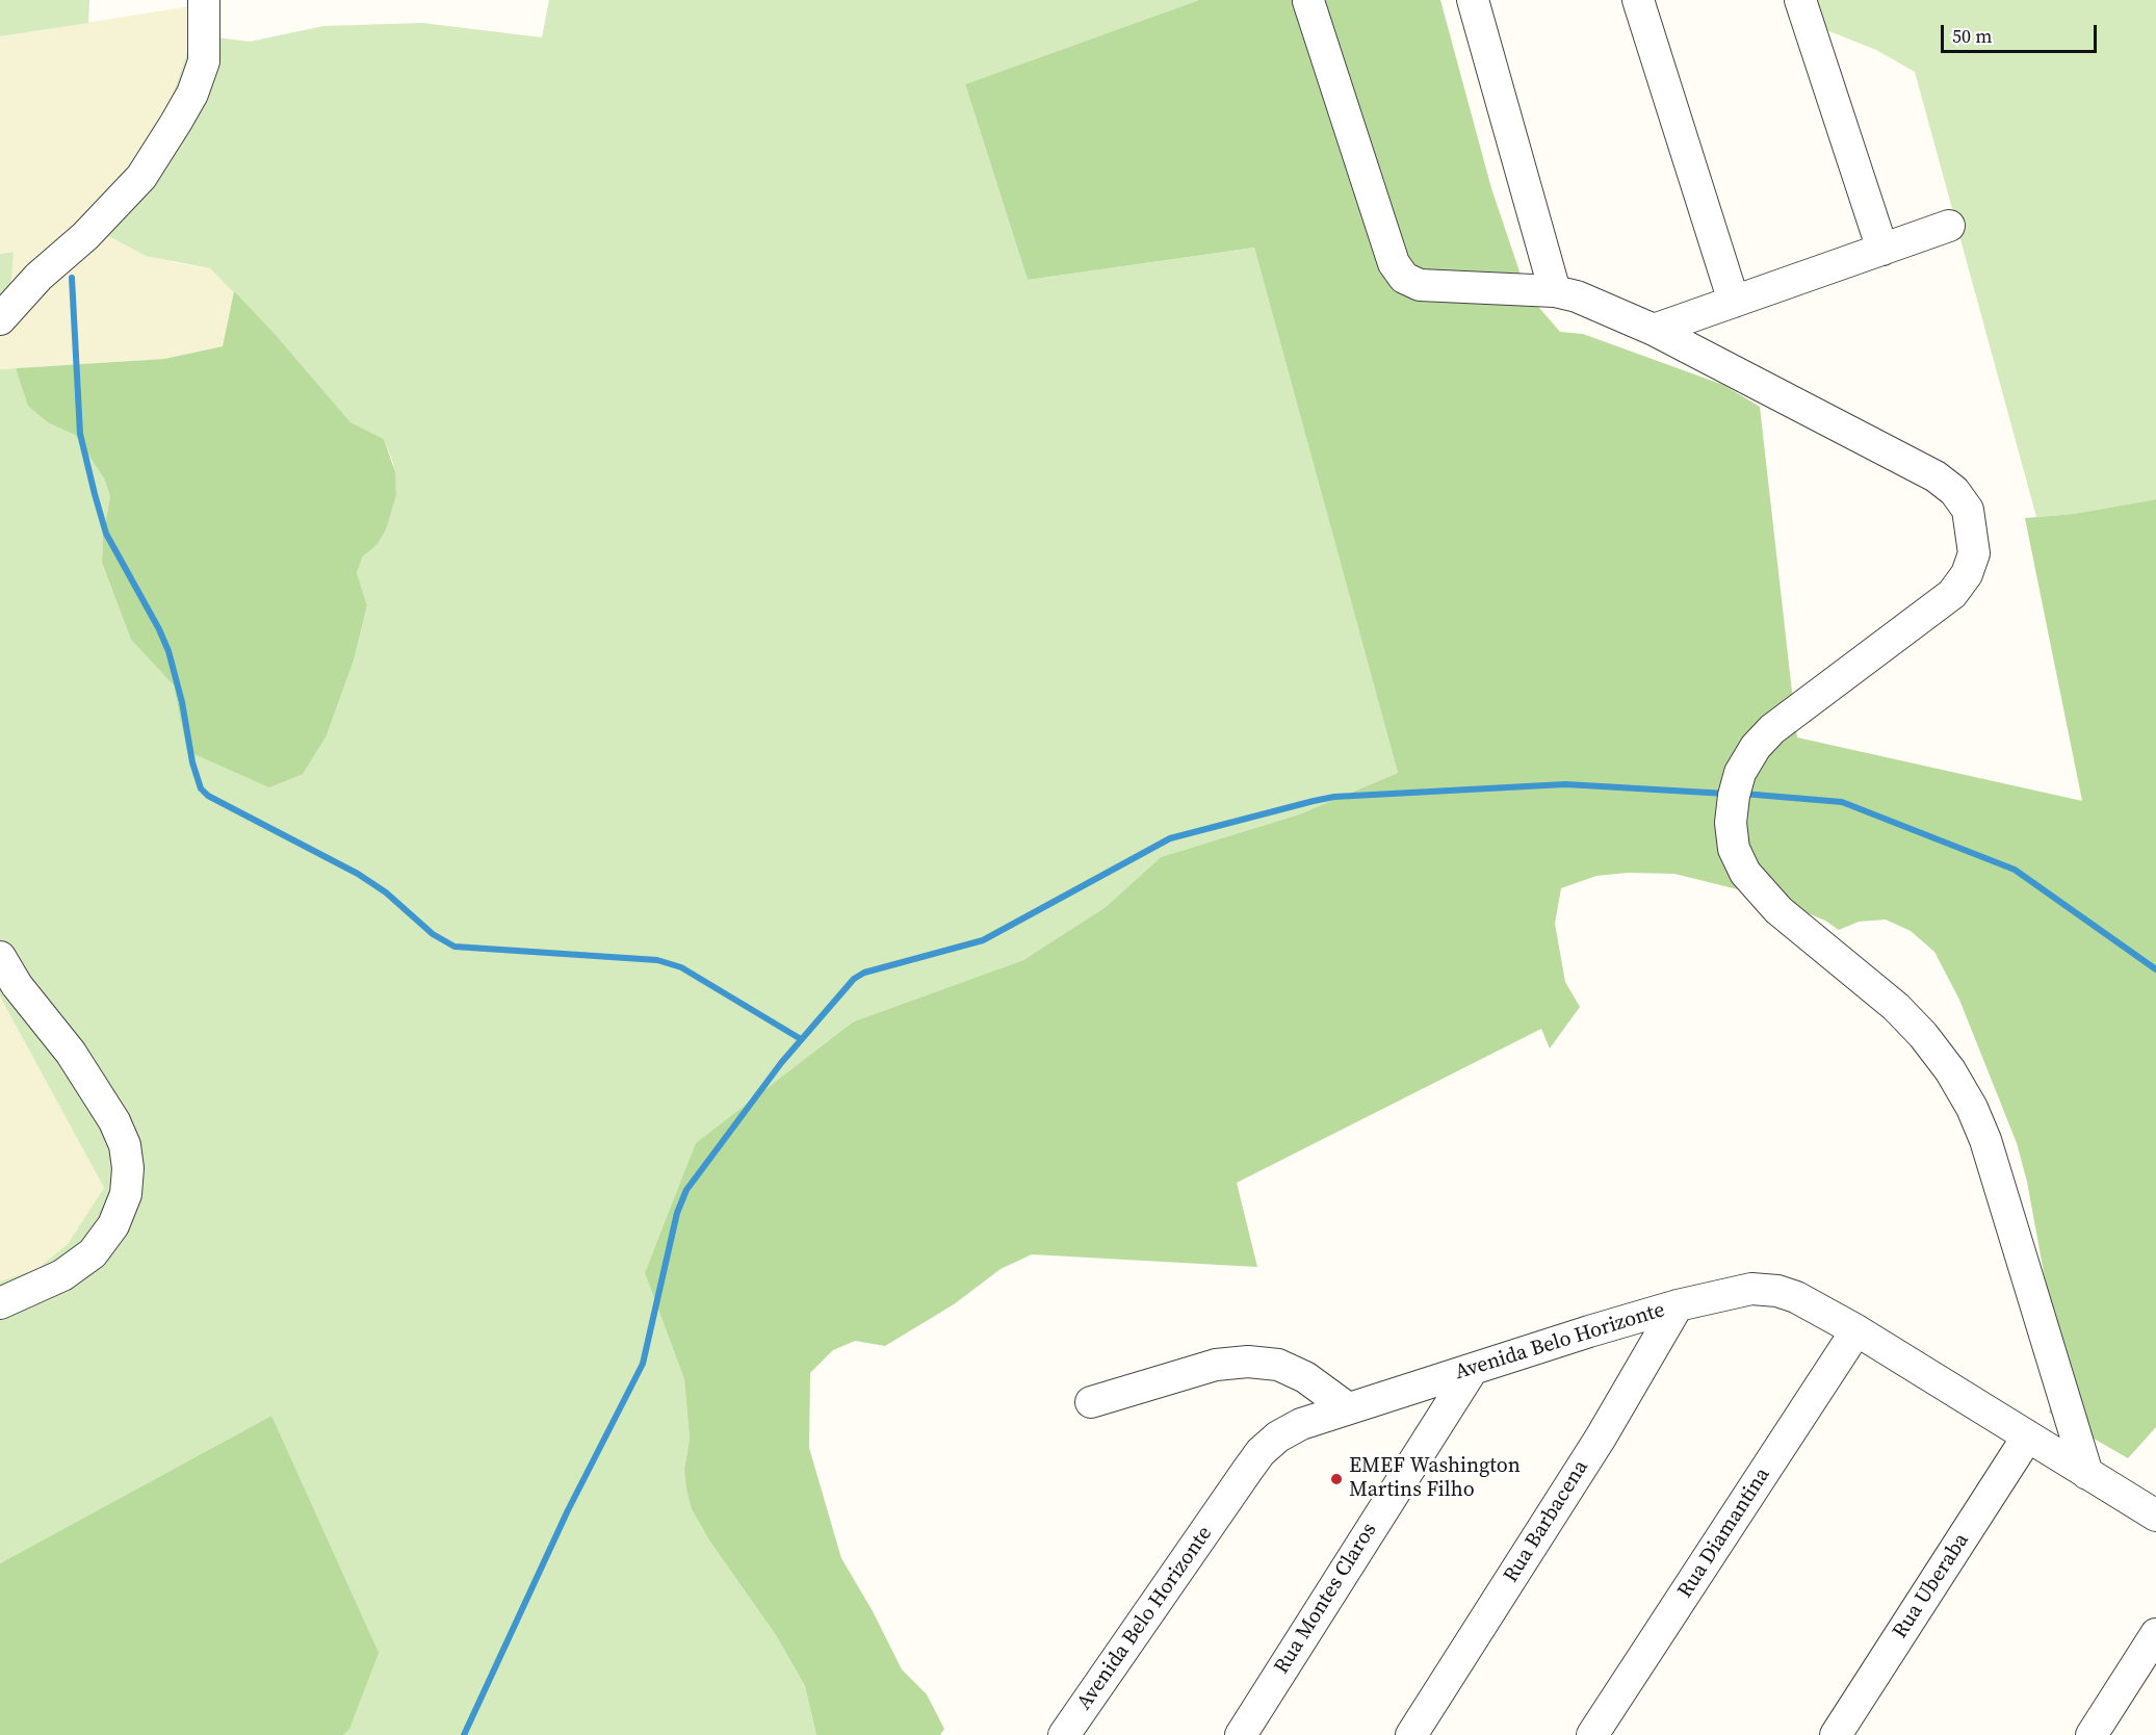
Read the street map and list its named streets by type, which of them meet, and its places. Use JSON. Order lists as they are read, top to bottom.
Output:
{
  "streets": {
    "street": [
      "Avenida Belo Horizonte",
      "Rua Barbacena",
      "Rua Diamantina",
      "Rua Uberaba",
      "Rua Montes Claros"
    ]
  },
  "crossings": [
    ["Avenida Belo Horizonte", "Rua Barbacena"],
    ["Avenida Belo Horizonte", "Rua Diamantina"],
    ["Avenida Belo Horizonte", "Rua Uberaba"],
    ["Avenida Belo Horizonte", "Rua Montes Claros"]
  ],
  "places": ["EMEF Washington Martins Filho"],
  "scale_bar": "50 m"
}
